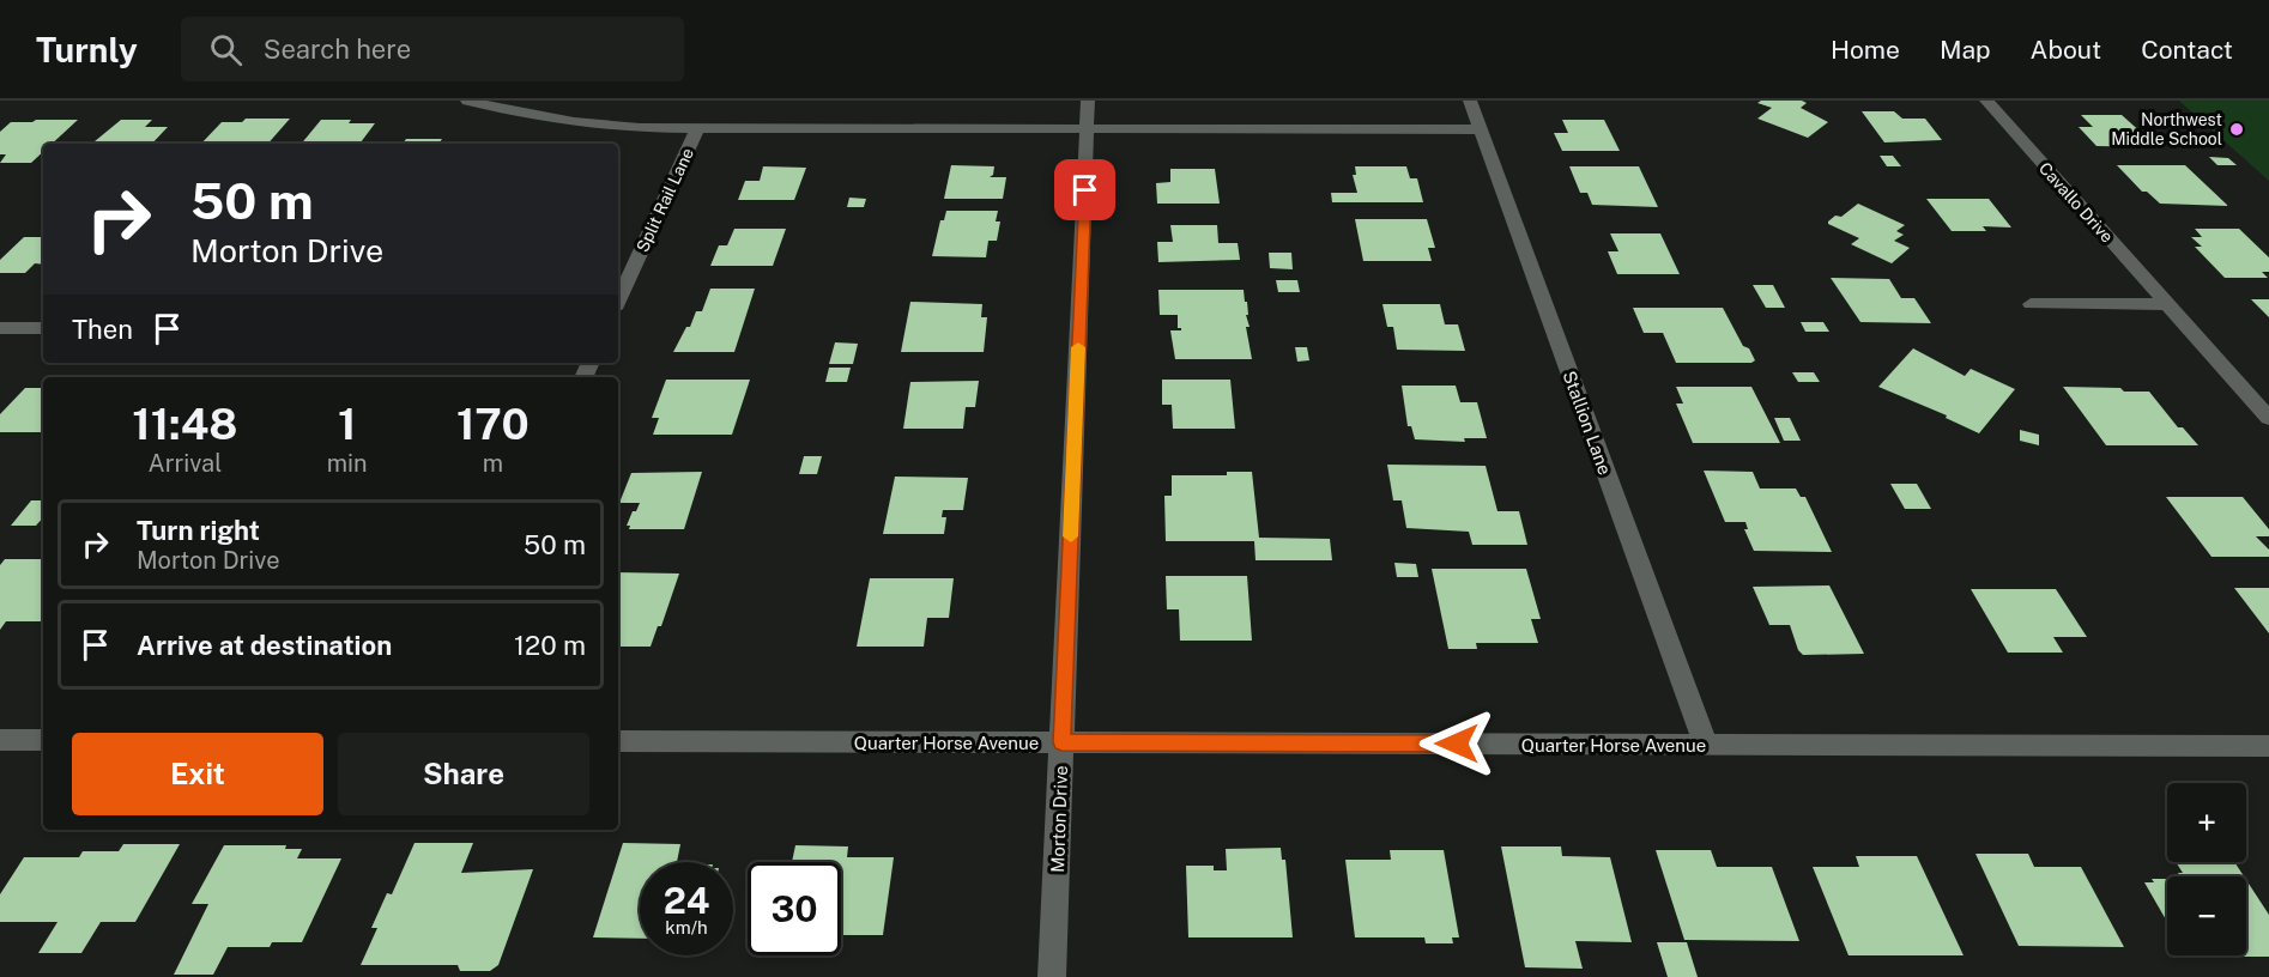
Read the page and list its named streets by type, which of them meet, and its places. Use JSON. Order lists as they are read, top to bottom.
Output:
{
  "streets": {
    "street": [
      "Split Rail Lane",
      "Cavallo Drive",
      "Stallion Lane",
      "Quarter Horse Avenue",
      "Morton Drive"
    ]
  },
  "crossings": [
    ["Stallion Lane", "Quarter Horse Avenue"],
    ["Quarter Horse Avenue", "Morton Drive"]
  ],
  "places": ["Northwest Middle School"],
  "page": {
    "header": "Turnly",
    "search": "Search here",
    "nav": [
      "Home",
      "Map",
      "About",
      "Contact"
    ],
    "turn": ["50 m", "Morton Drive"],
    "then": "Then",
    "eta": [
      "11:48",
      "Arrival",
      "1",
      "min",
      "170",
      "m"
    ],
    "list": [
      {
        "name": "Turn right",
        "note": "Morton Drive",
        "value": "50 m"
      },
      {
        "name": "Arrive at destination",
        "value": "120 m"
      }
    ],
    "buttons": ["Exit", "Share"],
    "map_buttons": ["+", "−"],
    "speed": "24 km/h",
    "limit": "30"
  }
}
